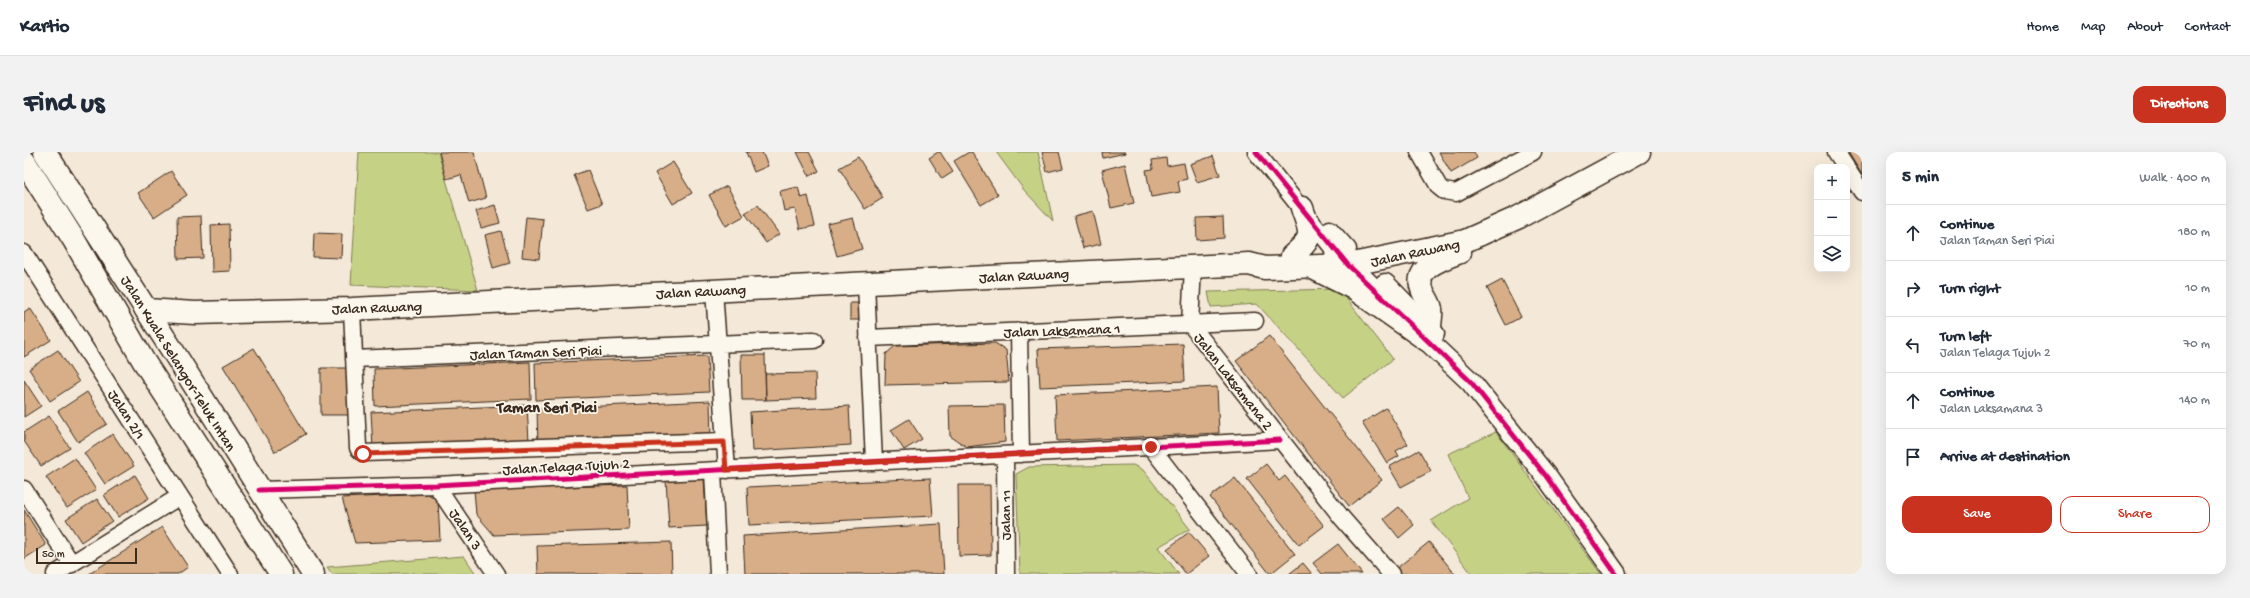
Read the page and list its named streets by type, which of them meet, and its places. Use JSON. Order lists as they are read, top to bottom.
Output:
{
  "streets": {
    "main road": ["Jalan Rawang", "Jalan Kuala Selangor-Teluk Intan"],
    "street": [
      "Jalan Laksamana 1",
      "Jalan Taman Seri Piai",
      "Jalan Laksamana 2",
      "Jalan 2/1",
      "Jalan Telaga Tujuh 2",
      "Jalan 11",
      "Jalan 3"
    ]
  },
  "crossings": [
    ["Jalan Rawang", "Jalan Kuala Selangor-Teluk Intan"],
    ["Jalan Rawang", "Jalan Laksamana 2"],
    ["Jalan Laksamana 1", "Jalan Laksamana 2"],
    ["Jalan Kuala Selangor-Teluk Intan", "Jalan Telaga Tujuh 2"],
    ["Jalan Laksamana 2", "Jalan Telaga Tujuh 2"],
    ["Jalan Telaga Tujuh 2", "Jalan 11"],
    ["Jalan Telaga Tujuh 2", "Jalan 3"]
  ],
  "districts": ["Taman Seri Piai"],
  "scale_bar": "50 m",
  "page": {
    "header": "Kartio",
    "nav": [
      "Home",
      "Map",
      "About",
      "Contact"
    ],
    "buttons": [
      "Directions",
      ["Save", "Share"]
    ],
    "title": "Find us",
    "heading": ["5 min", "Walk · 400 m"],
    "map_buttons": ["+", "−"],
    "list": [
      ["Continue", "Jalan Taman Seri Piai", "180 m"],
      ["Turn right", "10 m"],
      ["Turn left", "Jalan Telaga Tujuh 2", "70 m"],
      ["Continue", "Jalan Laksamana 3", "140 m"],
      "Arrive at destination"
    ],
    "scale": "50 m"
  }
}
